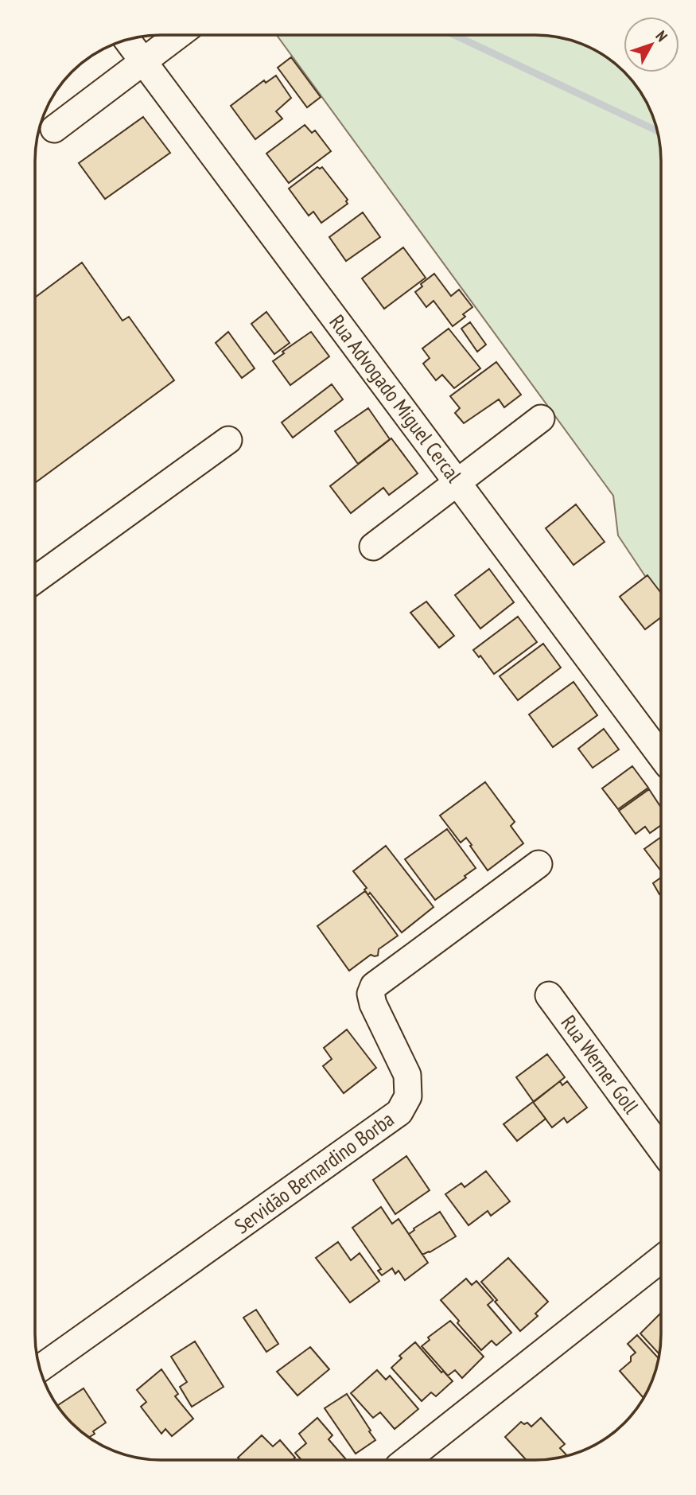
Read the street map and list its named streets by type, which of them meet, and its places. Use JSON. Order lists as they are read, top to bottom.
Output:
{
  "streets": {
    "street": ["Rua Advogado Miguel Cercal", "Rua Werner Goll", "Servidão Bernardino Borba"]
  },
  "north": "top right"
}
